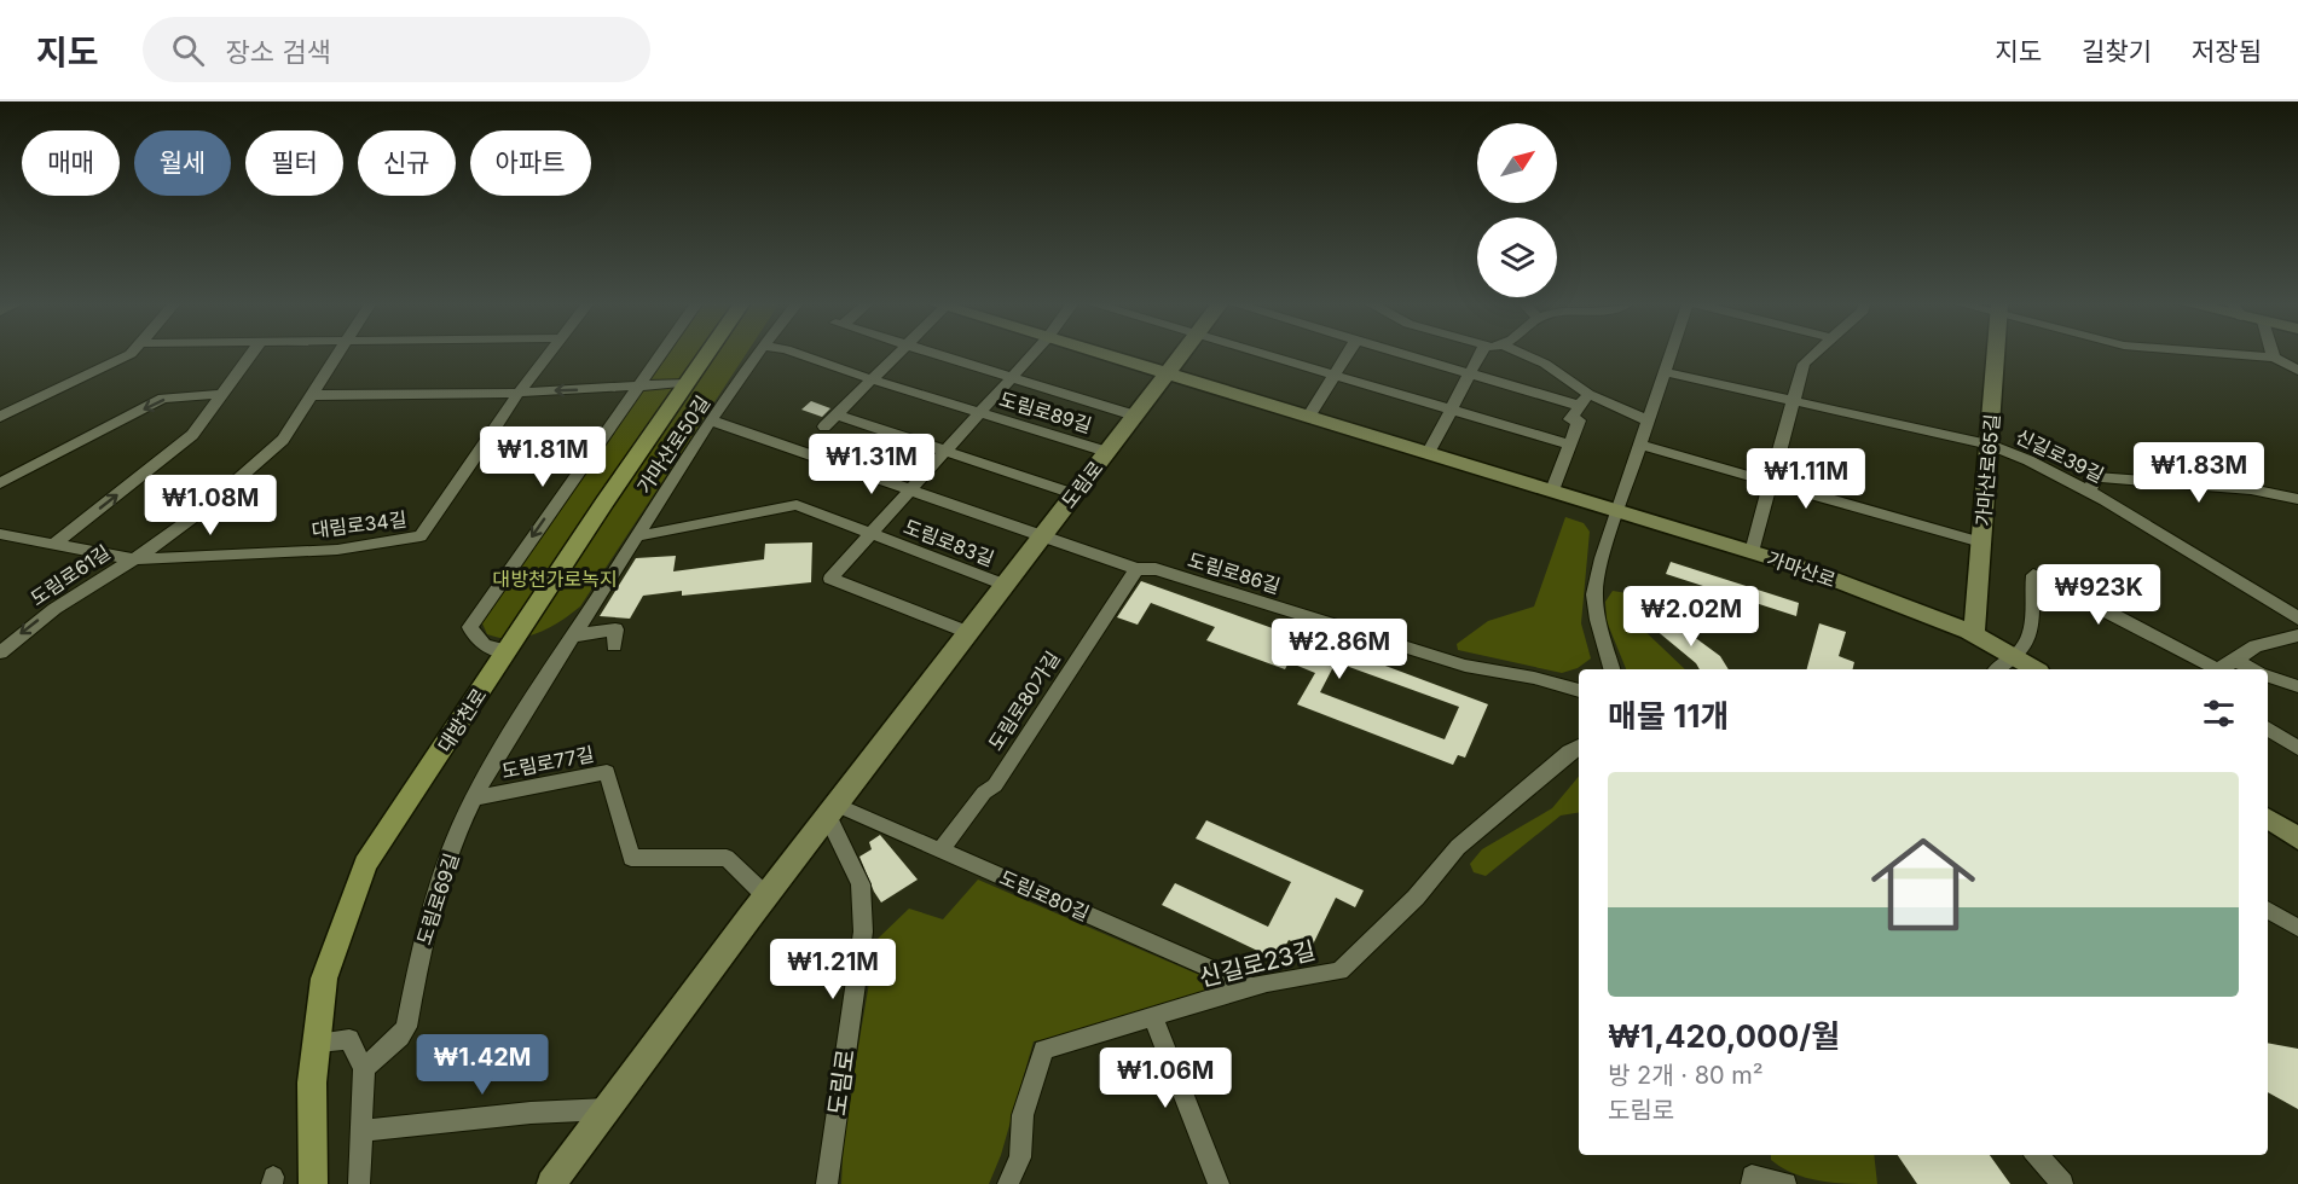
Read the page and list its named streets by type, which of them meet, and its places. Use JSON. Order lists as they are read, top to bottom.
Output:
{
  "streets": {
    "main road": [
      "가마산로65길",
      "도림로",
      "가마산로",
      "대방천로"
    ],
    "street": [
      "도림로89길",
      "가마산로50길",
      "신길로39길",
      "대림로34길",
      "도림로83길",
      "도림로86길",
      "도림로61길",
      "도림로80가길",
      "도림로77길",
      "도림로80길",
      "도림로69길",
      "신길로23길"
    ]
  },
  "crossings": [
    ["도림로89길", "도림로"],
    ["가마산로50길", "도림로83길"],
    ["가마산로50길", "도림로86길"],
    ["가마산로50길", "도림로69길"],
    ["신길로39길", "가마산로65길"],
    ["가마산로65길", "가마산로"],
    ["도림로", "도림로83길"],
    ["도림로", "가마산로"],
    ["도림로", "도림로86길"],
    ["도림로", "도림로77길"],
    ["도림로", "도림로80길"],
    ["대림로34길", "도림로61길"],
    ["도림로86길", "도림로80가길"],
    ["도림로80가길", "도림로80길"],
    ["도림로77길", "도림로69길"],
    ["도림로80길", "신길로23길"]
  ],
  "parks": ["대방천가로녹지"],
  "north": "top right",
  "page": {
    "header": "지도",
    "search": "장소 검색",
    "nav": ["지도", "길찾기", "저장됨"],
    "chip": [
      "매매",
      "월세",
      "필터",
      "신규",
      "아파트"
    ],
    "price": [
      "₩1.81M",
      "₩1.31M",
      "₩1.83M",
      "₩1.11M",
      "₩1.08M",
      "₩923K",
      "₩2.02M",
      "₩2.86M",
      "₩1.21M",
      "₩1.42M",
      "₩1.06M"
    ],
    "heading": "매물 11개",
    "list": [
      {
        "name": "₩1,420,000/월",
        "note": "방 2개 · 80 m² · 도림로"
      }
    ]
  }
}
